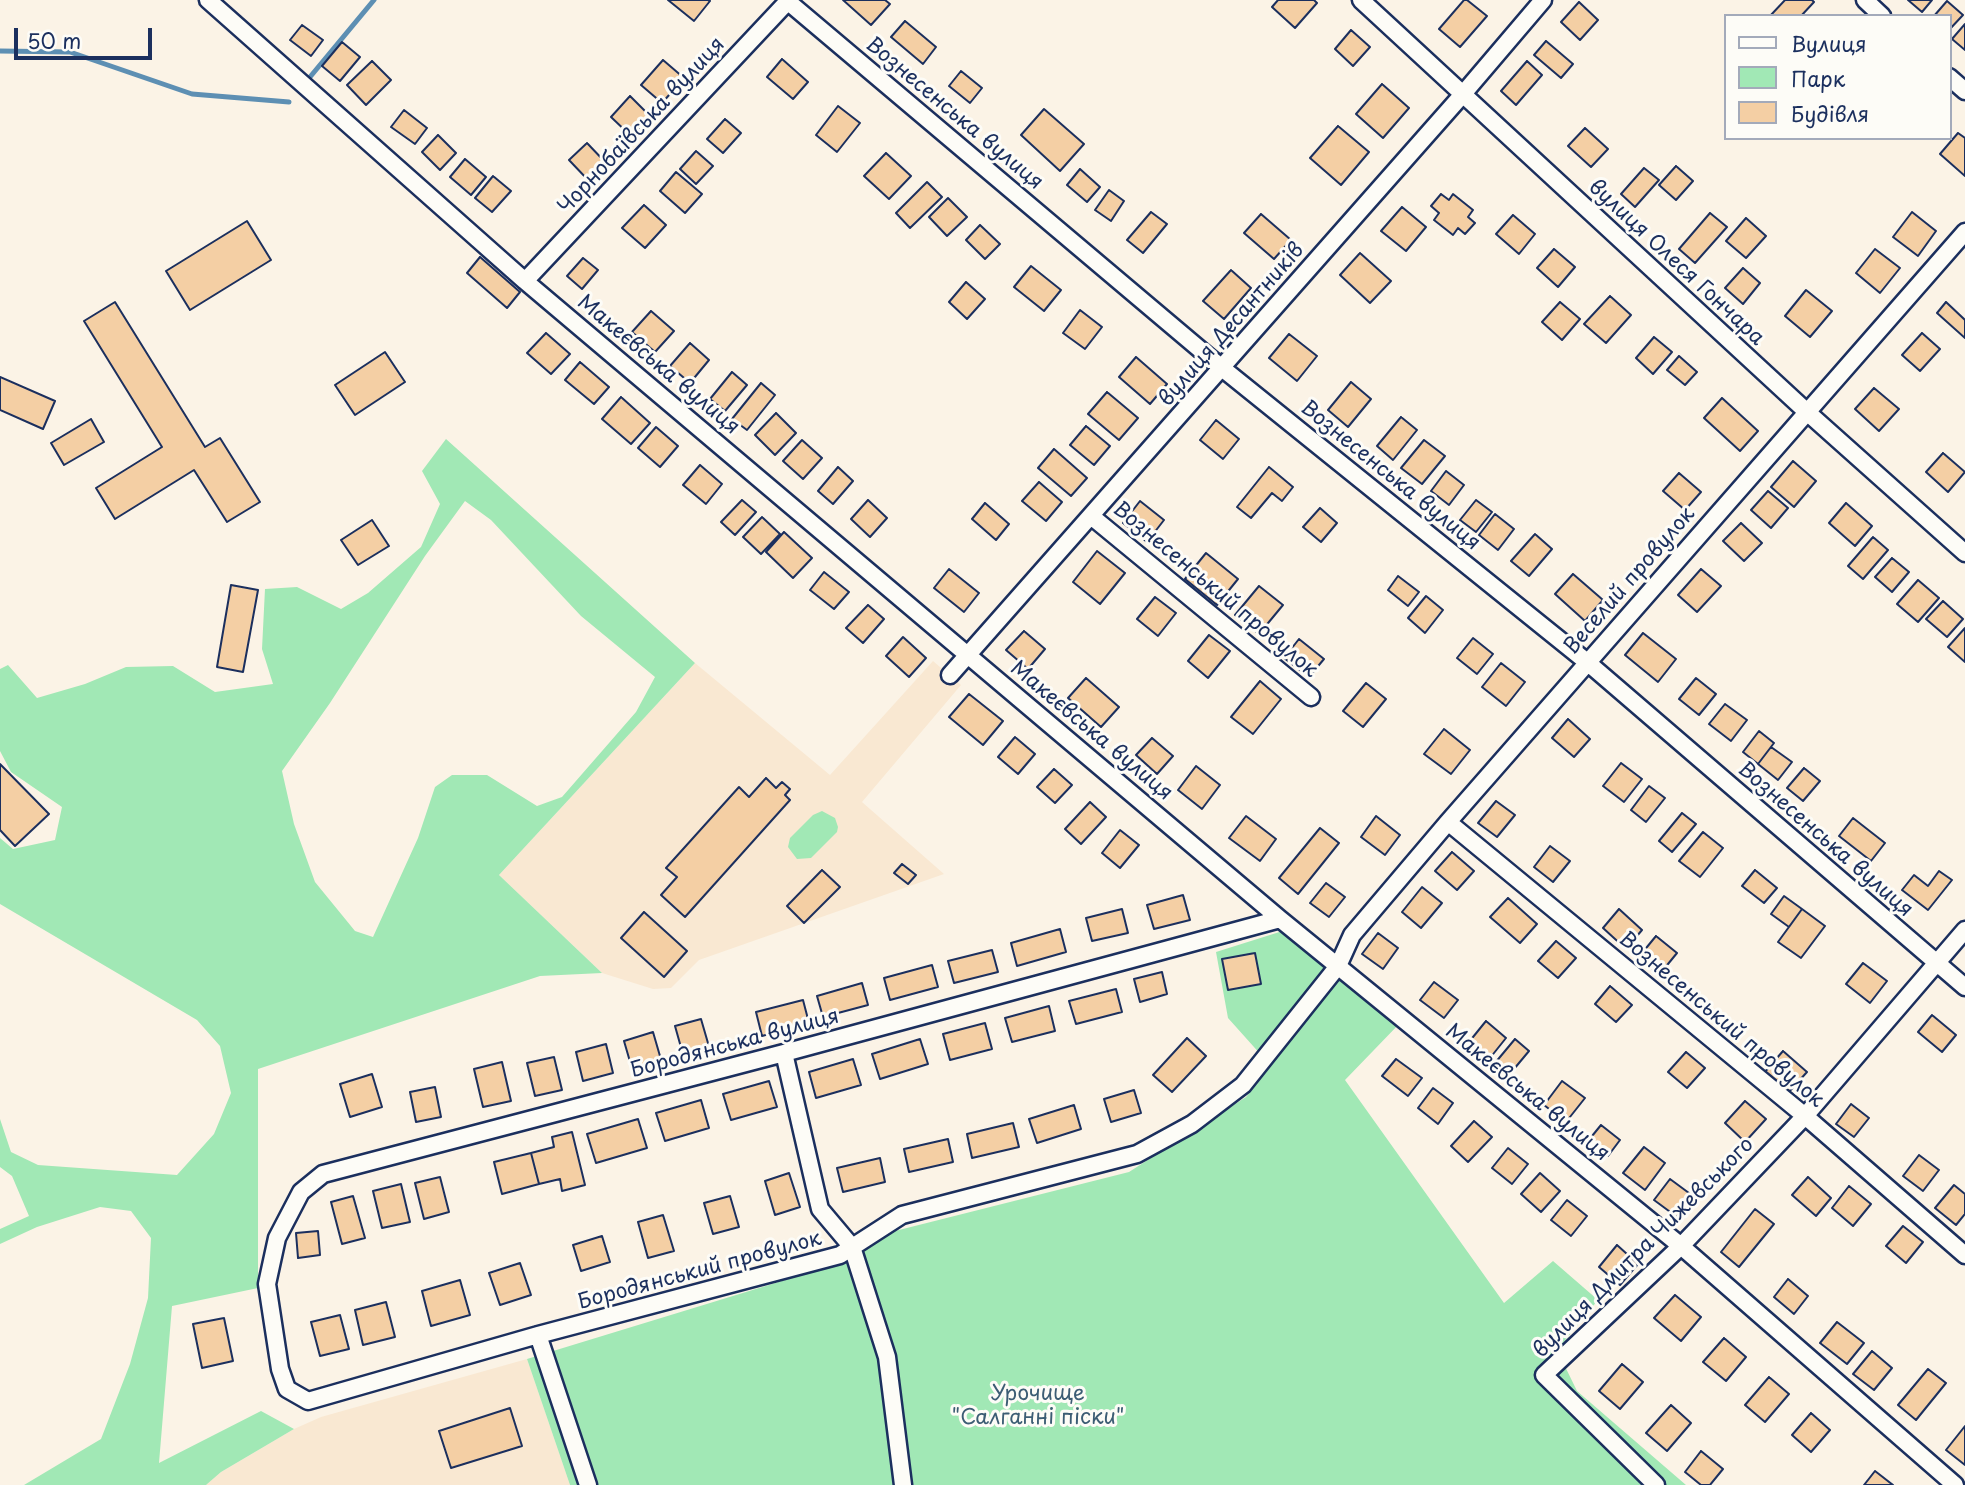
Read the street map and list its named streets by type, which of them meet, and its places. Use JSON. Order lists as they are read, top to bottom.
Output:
{
  "streets": {
    "street": [
      "Вознесенська вулиця",
      "Чорнобаївська вулиця",
      "вулиця Олеся Гончара",
      "вулиця Десантників",
      "Макеєвська вулиця",
      "Веселий провулок",
      "Вознесенський провулок",
      "Бородянська вулиця",
      "вулиця Дмитра Чижевського",
      "Бородянський провулок"
    ]
  },
  "crossings": [
    ["Вознесенська вулиця", "Чорнобаївська вулиця"],
    ["Вознесенська вулиця", "вулиця Десантників"],
    ["Вознесенська вулиця", "Веселий провулок"],
    ["Вознесенська вулиця", "вулиця Дмитра Чижевського"],
    ["Чорнобаївська вулиця", "Макеєвська вулиця"],
    ["вулиця Олеся Гончара", "вулиця Десантників"],
    ["вулиця Олеся Гончара", "Веселий провулок"],
    ["вулиця Десантників", "Макеєвська вулиця"],
    ["вулиця Десантників", "Вознесенський провулок"],
    ["Макеєвська вулиця", "Веселий провулок"],
    ["Макеєвська вулиця", "Бородянська вулиця"],
    ["Макеєвська вулиця", "вулиця Дмитра Чижевського"],
    ["Макеєвська вулиця", "Бородянський провулок"],
    ["Веселий провулок", "Вознесенський провулок"],
    ["Веселий провулок", "Бородянський провулок"],
    ["Вознесенський провулок", "вулиця Дмитра Чижевського"],
    ["Бородянська вулиця", "Бородянський провулок"]
  ],
  "parks": ["Урочище \"Салганні піски\""],
  "legend": ["Вулиця", "Парк", "Будівля"],
  "scale_bar": "50 m"
}
